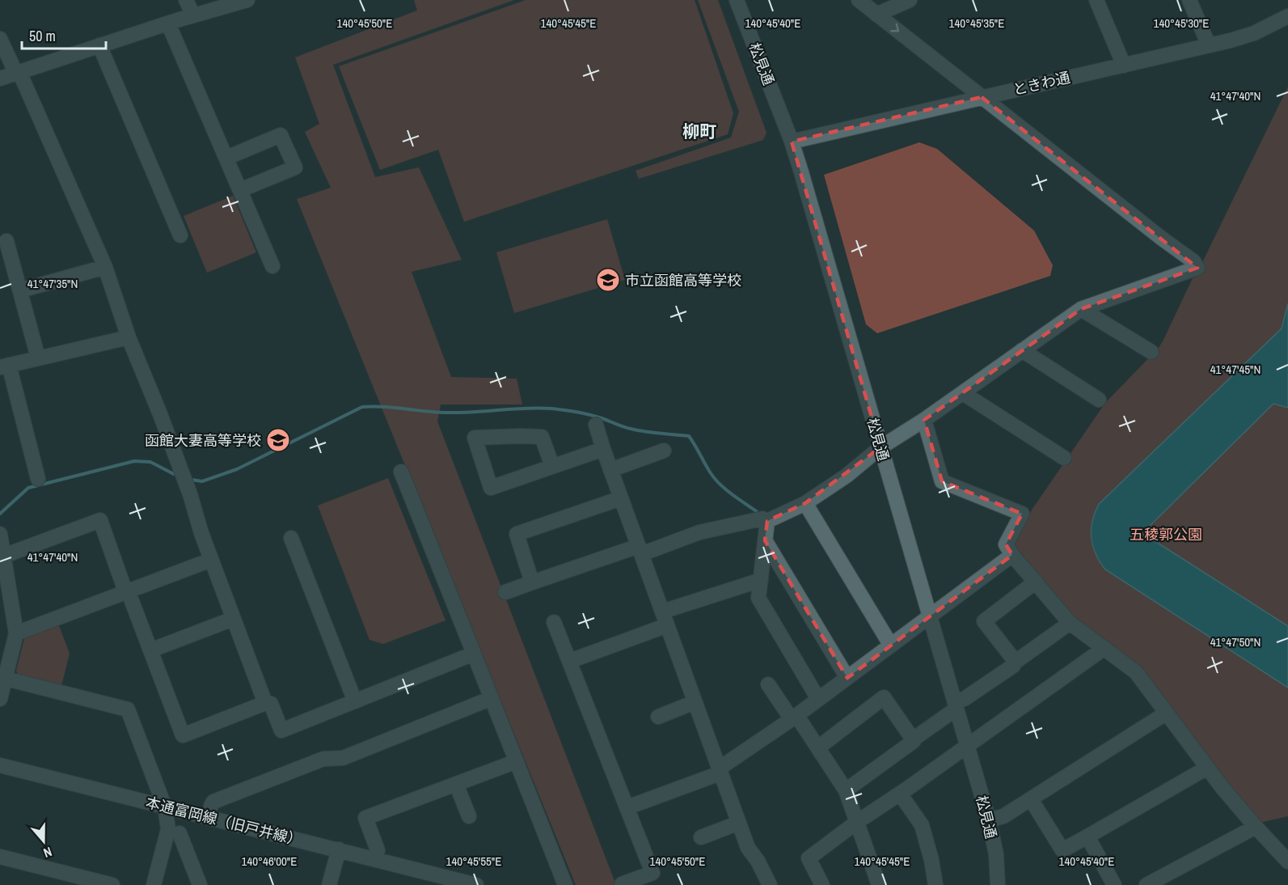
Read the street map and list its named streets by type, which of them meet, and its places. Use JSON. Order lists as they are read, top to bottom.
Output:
{
  "streets": {
    "street": ["松見通", "ときわ通", "本通富岡線（旧戸井線）"]
  },
  "crossings": [
    ["松見通", "ときわ通"]
  ],
  "districts": ["柳町"],
  "parks": ["五稜郭公園"],
  "places": {
    "school or university": ["市立函館高等学校", "函館大妻高等学校"]
  },
  "scale_bar": "50 m",
  "north": "bottom",
  "coordinates": [
    "140°45'45\"E",
    "140°45'30\"E",
    "140°45'50\"E",
    "140°45'40\"E",
    "140°45'35\"E",
    "41°47'40\"N",
    "41°47'35\"N",
    "41°47'45\"N",
    "41°47'50\"N",
    "140°46'00\"E",
    "140°45'55\"E"
  ]
}
